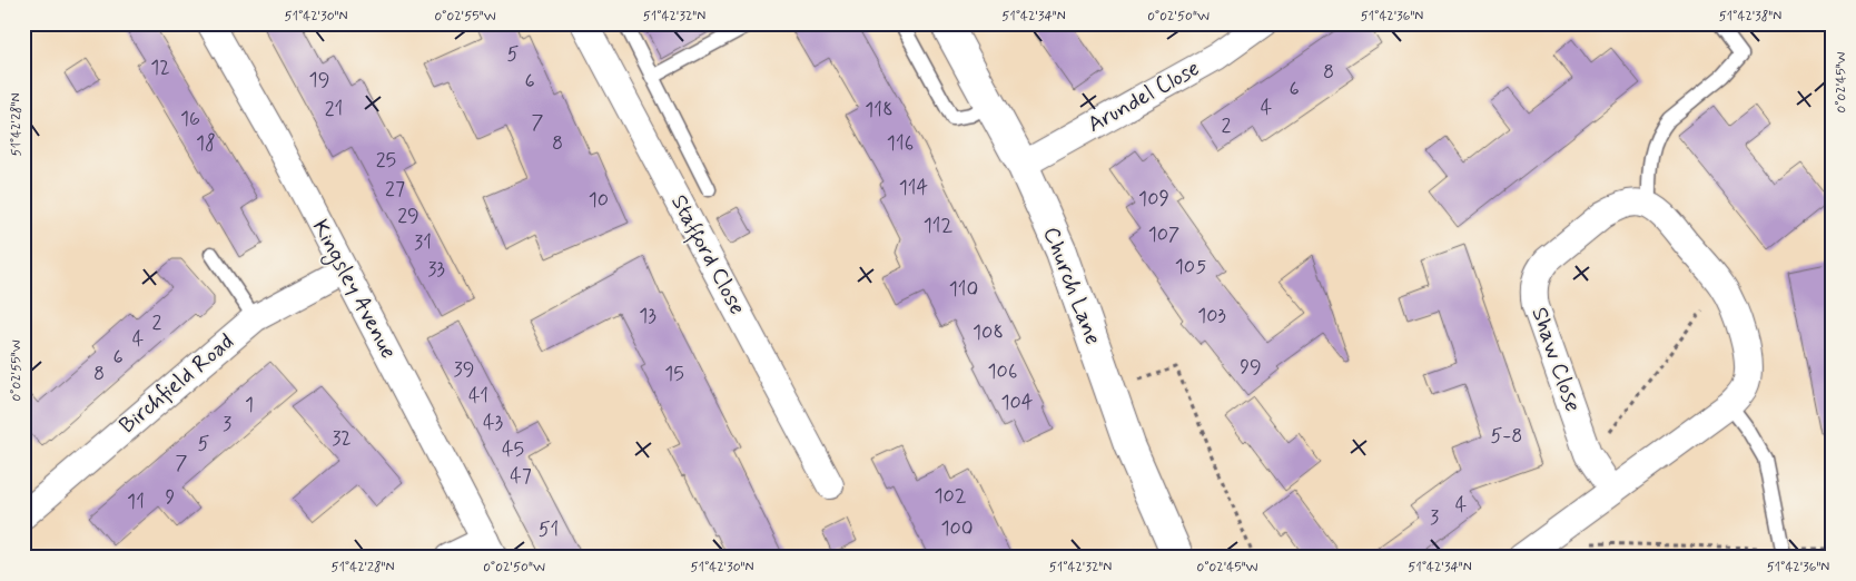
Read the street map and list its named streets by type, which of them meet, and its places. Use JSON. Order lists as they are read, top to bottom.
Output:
{
  "streets": {
    "street": [
      "Arundel Close",
      "Stafford Close",
      "Church Lane",
      "Kingsley Avenue",
      "Shaw Close",
      "Birchfield Road"
    ]
  },
  "crossings": [
    ["Arundel Close", "Church Lane"],
    ["Kingsley Avenue", "Birchfield Road"]
  ],
  "house_numbers": [
    "5",
    "12",
    "8",
    "19",
    "6",
    "6",
    "4",
    "21",
    "118",
    "16",
    "7",
    "2",
    "18",
    "8",
    "116",
    "25",
    "114",
    "27",
    "109",
    "10",
    "29",
    "112",
    "107",
    "31",
    "105",
    "33",
    "110",
    "13",
    "103",
    "2",
    "108",
    "4",
    "6",
    "99",
    "39",
    "106",
    "8",
    "15",
    "41",
    "104",
    "1",
    "43",
    "3",
    "5-8",
    "32",
    "5",
    "45",
    "7",
    "47",
    "102",
    "9",
    "11",
    "4",
    "3",
    "100",
    "51"
  ],
  "coordinates": [
    "51°42'30\"N",
    "0°02'55\"W",
    "51°42'32\"N",
    "51°42'34\"N",
    "0°02'50\"W",
    "51°42'36\"N",
    "51°42'38\"N",
    "0°02'45\"W",
    "51°42'28\"N"
  ]
}
